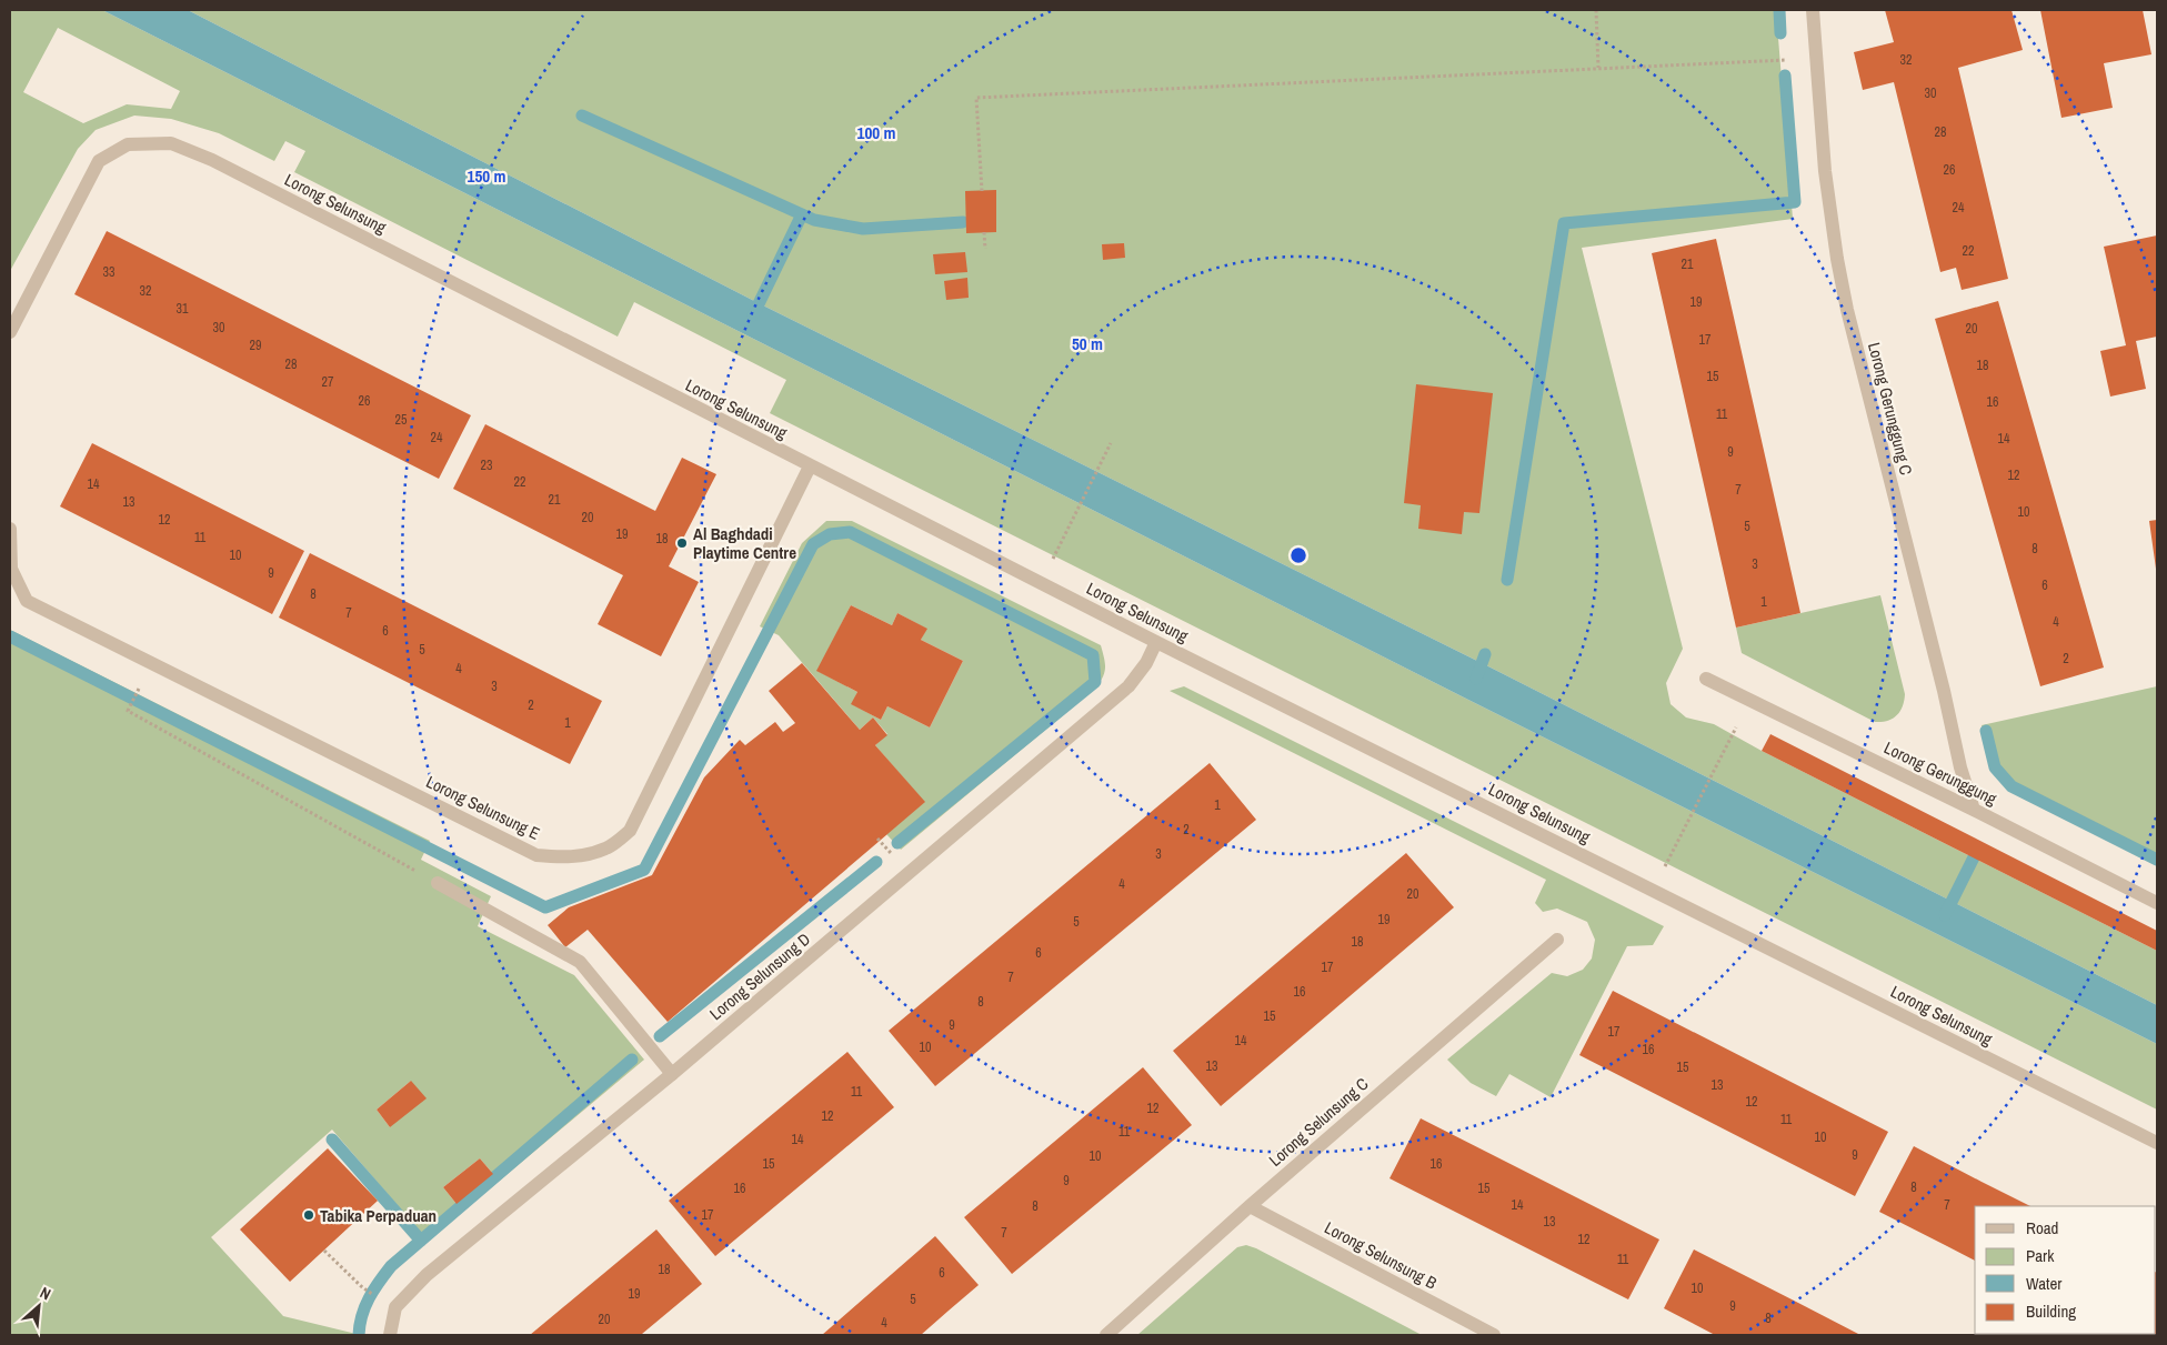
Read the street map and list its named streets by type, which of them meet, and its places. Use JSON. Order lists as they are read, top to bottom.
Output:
{
  "streets": {
    "street": [
      "Lorong Selunsung",
      "Lorong Gerunggung C",
      "Lorong Gerunggung",
      "Lorong Selunsung E",
      "Lorong Selunsung D",
      "Lorong Selunsung C",
      "Lorong Selunsung B"
    ]
  },
  "crossings": [
    ["Lorong Selunsung", "Lorong Selunsung E"],
    ["Lorong Selunsung", "Lorong Selunsung D"],
    ["Lorong Gerunggung C", "Lorong Gerunggung"],
    ["Lorong Selunsung C", "Lorong Selunsung B"]
  ],
  "places": ["Al Baghdadi Playtime Centre", "Tabika Perpaduan"],
  "house_numbers": [
    "32",
    "30",
    "28",
    "26",
    "24",
    "22",
    "21",
    "33",
    "32",
    "19",
    "31",
    "30",
    "20",
    "17",
    "29",
    "28",
    "18",
    "15",
    "27",
    "26",
    "16",
    "11",
    "25",
    "24",
    "14",
    "9",
    "23",
    "12",
    "22",
    "14",
    "7",
    "21",
    "13",
    "10",
    "20",
    "12",
    "5",
    "19",
    "11",
    "18",
    "8",
    "10",
    "3",
    "9",
    "6",
    "8",
    "1",
    "7",
    "4",
    "6",
    "5",
    "2",
    "4",
    "3",
    "2",
    "1",
    "1",
    "2",
    "3",
    "4",
    "20",
    "19",
    "5",
    "18",
    "6",
    "17",
    "7",
    "16",
    "8",
    "15",
    "9",
    "17",
    "14",
    "10",
    "16",
    "13",
    "15",
    "13",
    "11",
    "12",
    "12",
    "12",
    "11",
    "11",
    "10",
    "14",
    "9",
    "10",
    "15",
    "16",
    "9",
    "8",
    "16",
    "15",
    "14",
    "7",
    "8",
    "17",
    "13",
    "7",
    "12",
    "11",
    "18",
    "6",
    "10",
    "19",
    "5",
    "9",
    "8",
    "20",
    "4"
  ],
  "legend": [
    "Road",
    "Park",
    "Water",
    "Building"
  ],
  "north": "top right",
  "rings": ["100 m", "150 m", "50 m"]
}
